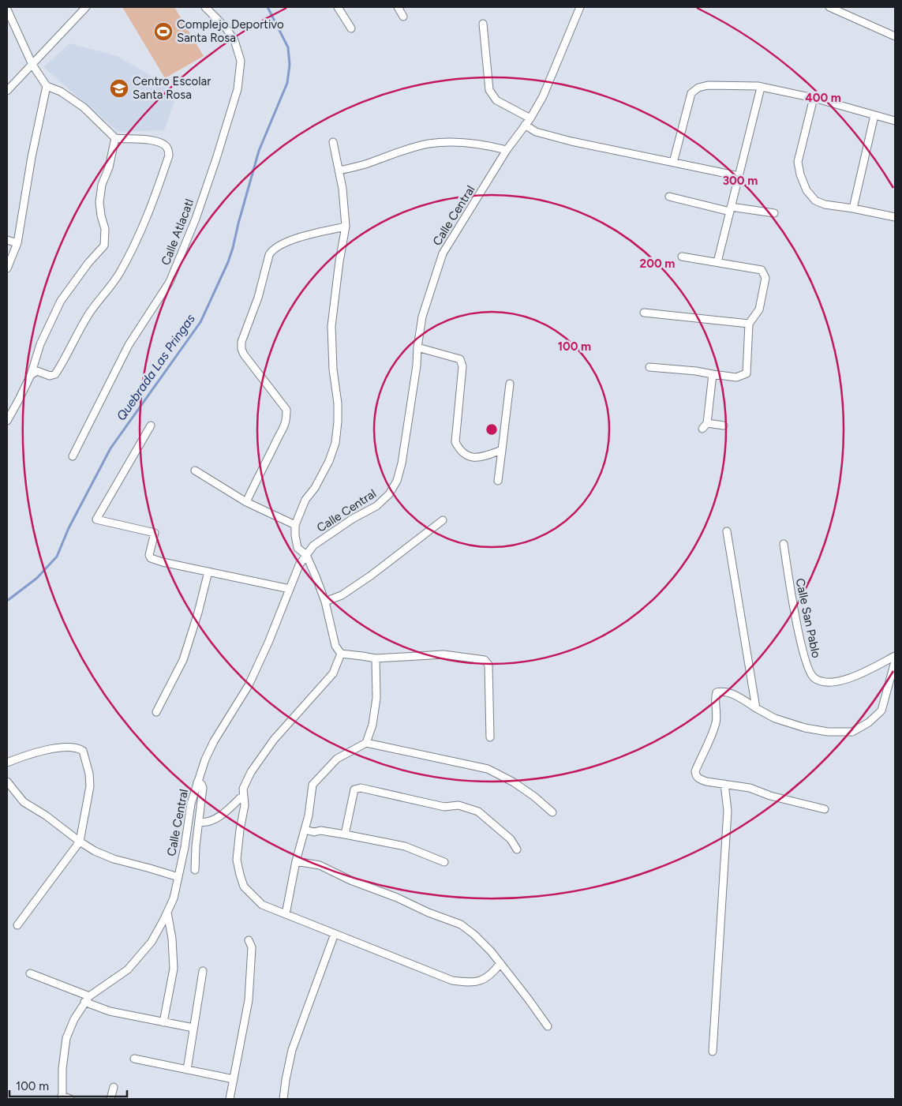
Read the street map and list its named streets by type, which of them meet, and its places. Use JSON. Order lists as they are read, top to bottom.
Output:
{
  "streets": {
    "street": ["Calle Central", "Calle Atlacatl", "Calle San Pablo"]
  },
  "water": ["Quebrada Las Pringas"],
  "places": {
    "sports": ["Complejo Deportivo Santa Rosa"],
    "school or university": ["Centro Escolar Santa Rosa"]
  },
  "scale_bar": "100 m",
  "rings": [
    "400 m",
    "300 m",
    "200 m",
    "100 m"
  ]
}
